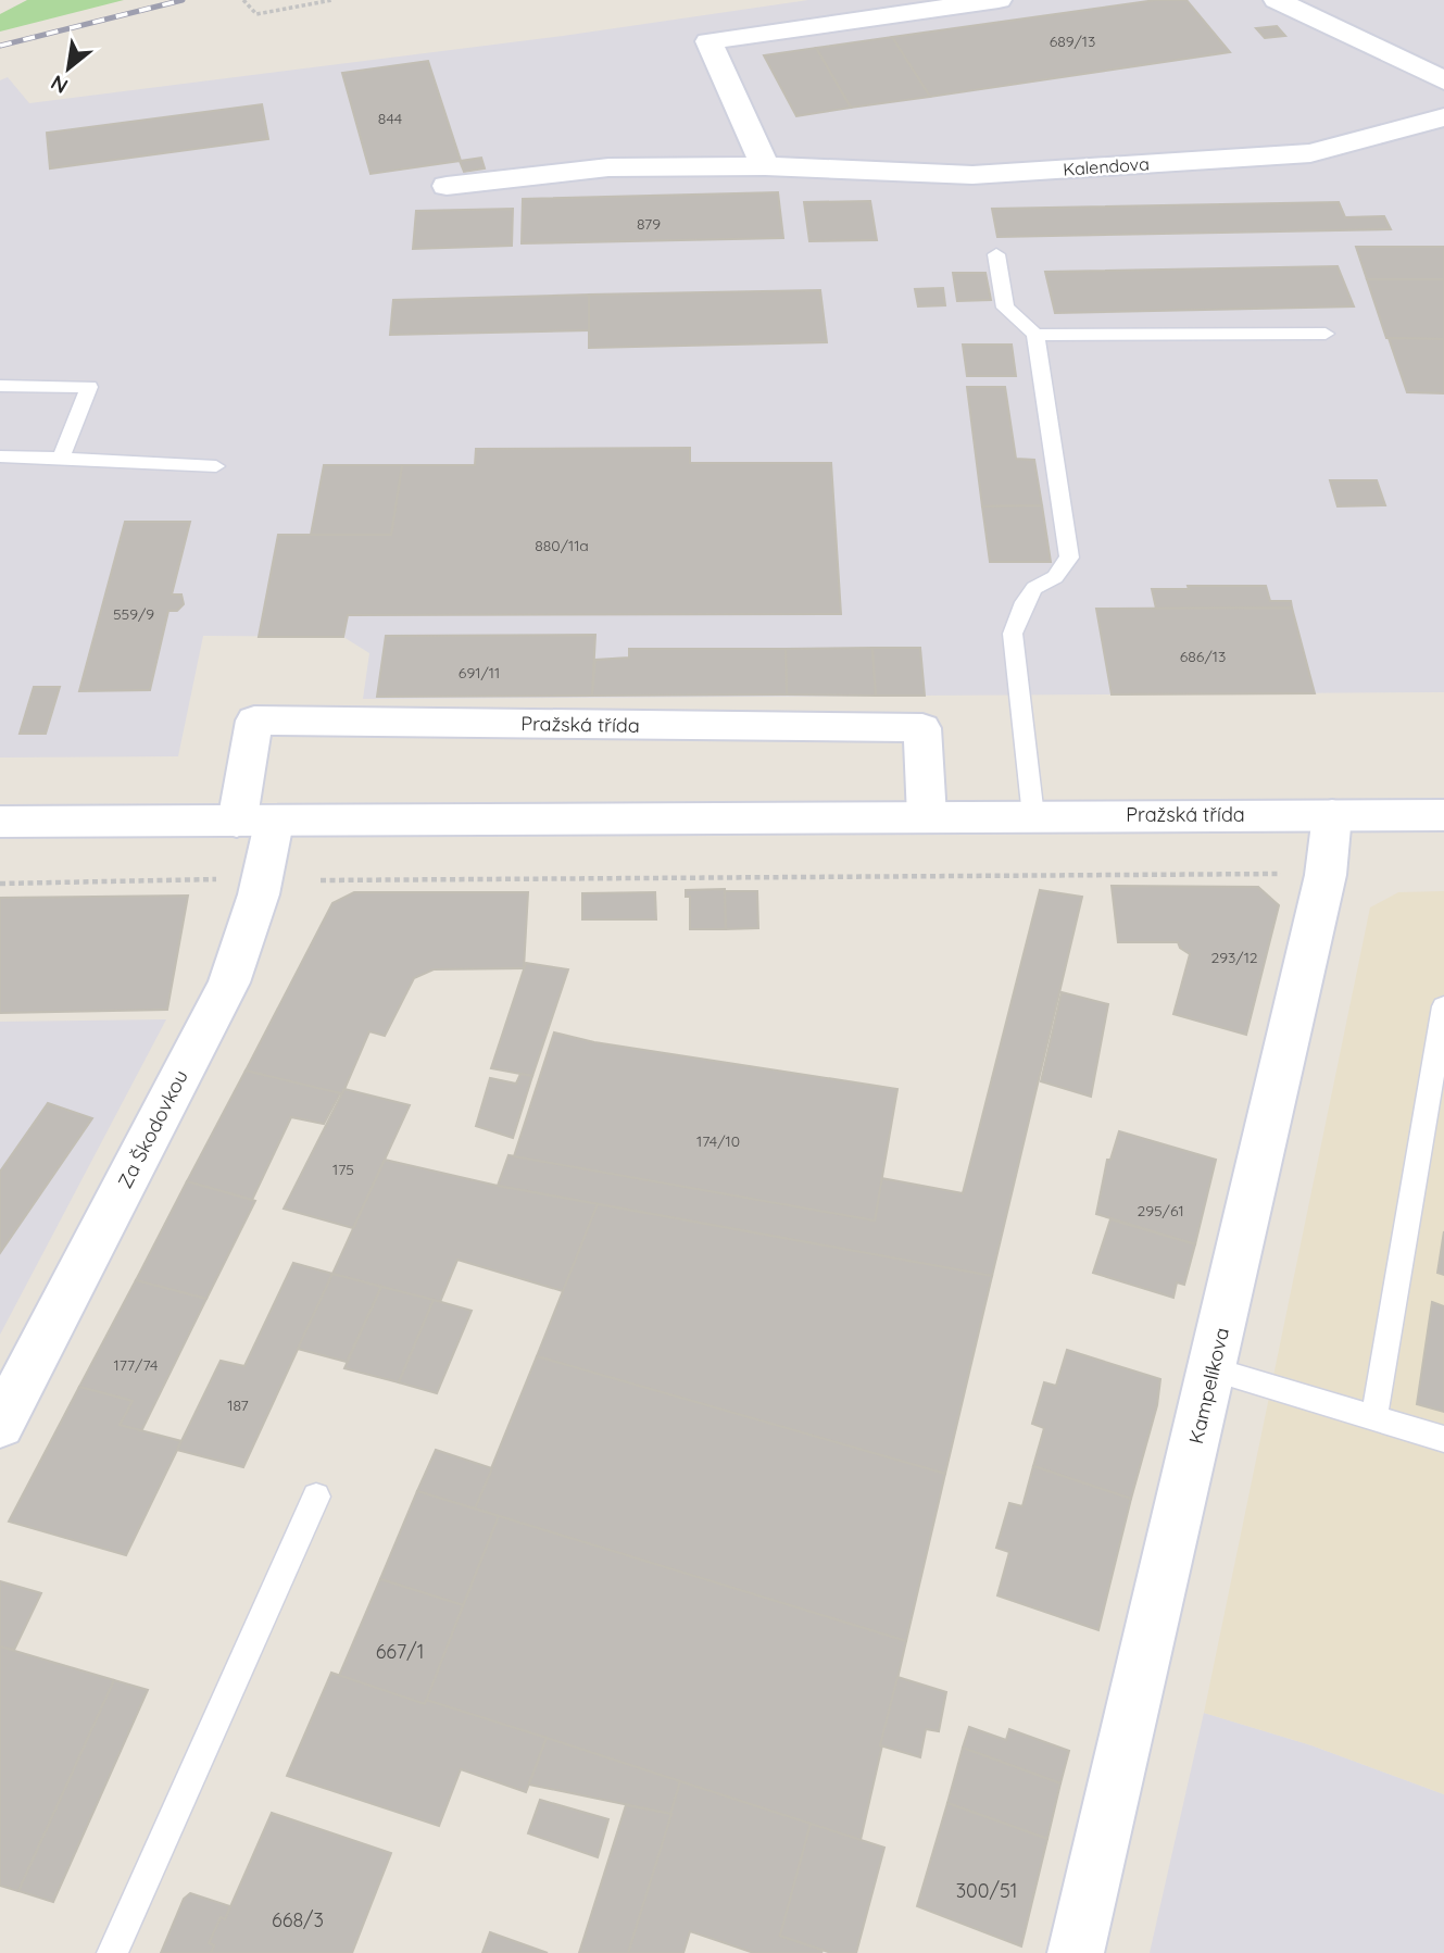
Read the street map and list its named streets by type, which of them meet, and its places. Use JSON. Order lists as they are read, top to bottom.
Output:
{
  "streets": {
    "street": [
      "Kalendova",
      "Pražská třída",
      "Za Škodovkou",
      "Kampelíkova"
    ]
  },
  "crossings": [
    ["Pražská třída", "Za Škodovkou"],
    ["Pražská třída", "Kampelíkova"]
  ],
  "house_numbers": [
    "689/13",
    "844",
    "879",
    "880/11a",
    "559/9",
    "686/13",
    "691/11",
    "293/12",
    "174/10",
    "175",
    "295/61",
    "177/74",
    "187",
    "667/1",
    "300/51",
    "668/3"
  ],
  "north": "bottom left"
}
